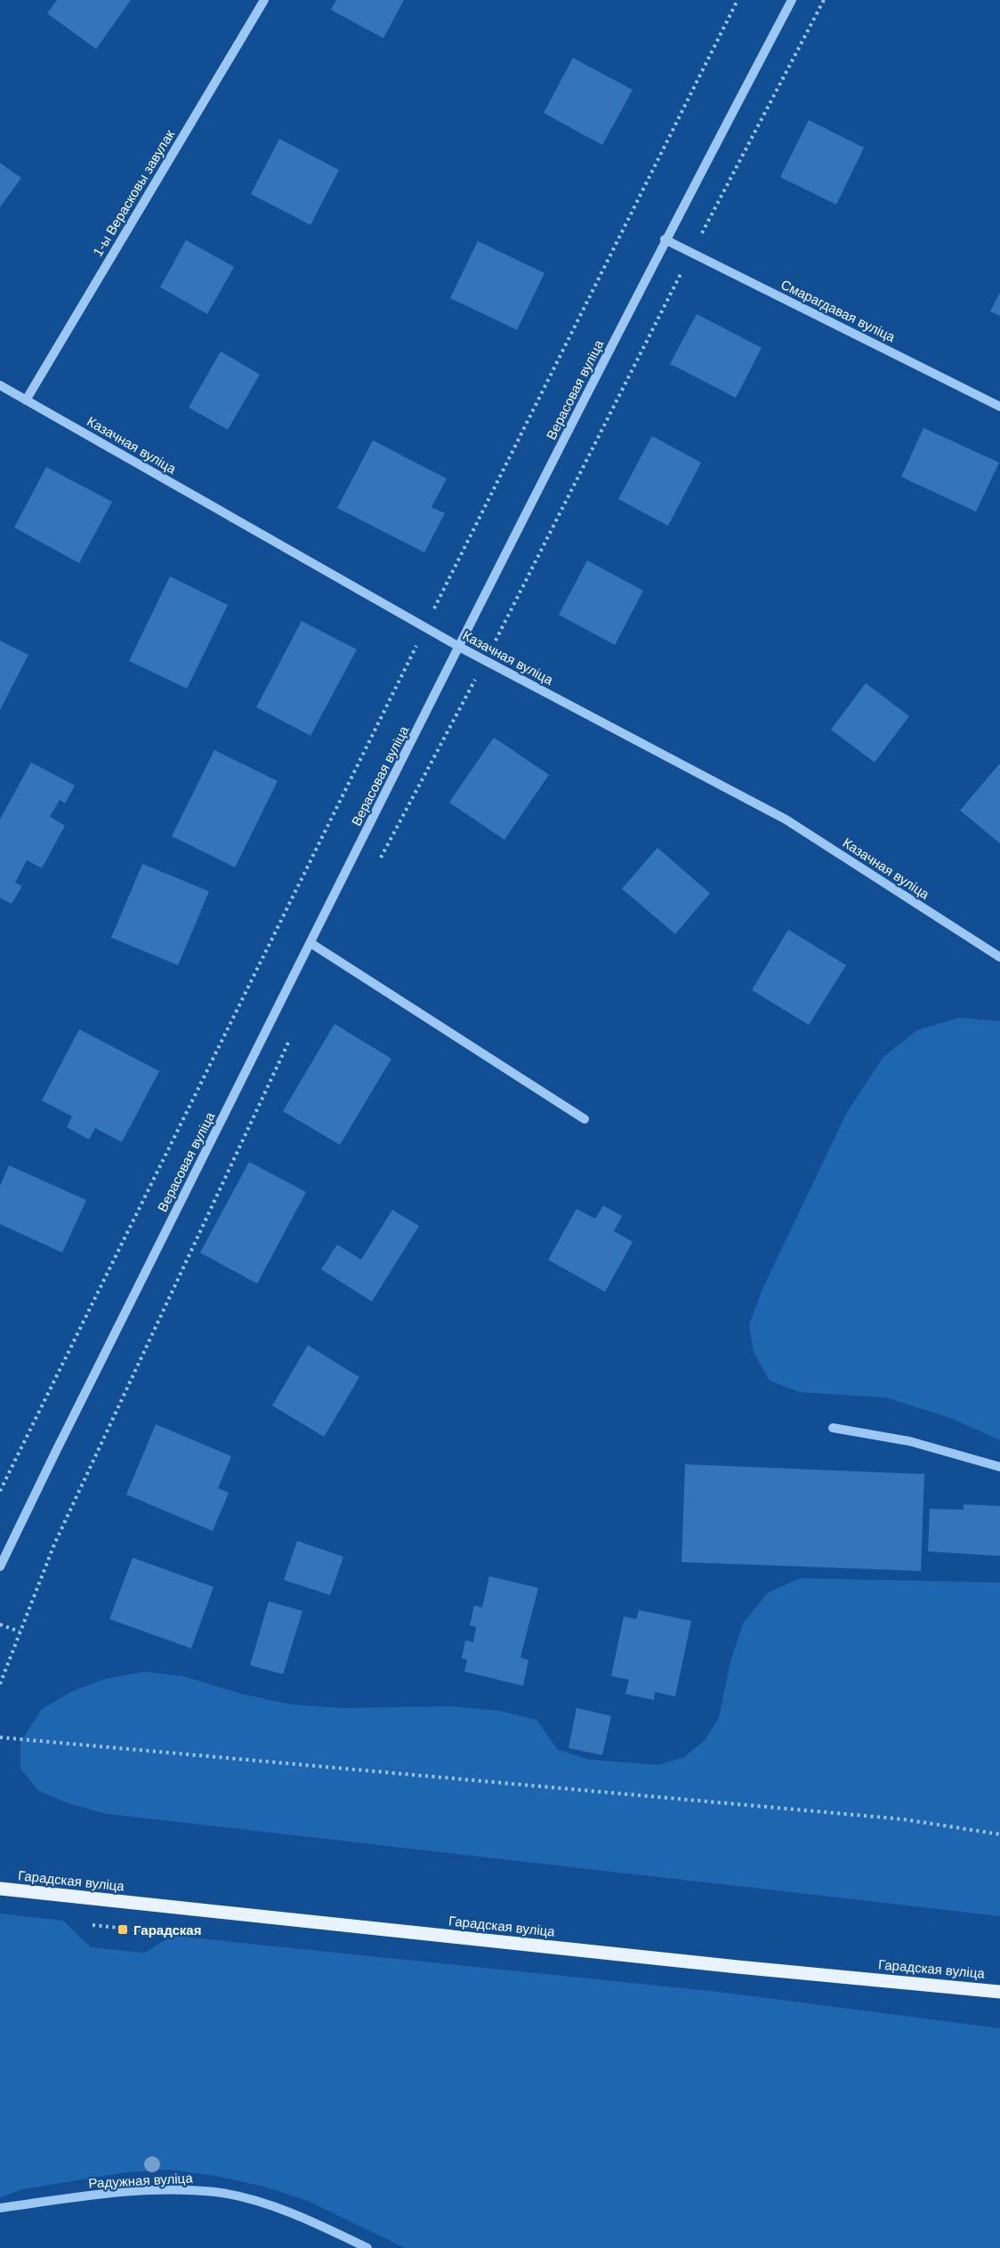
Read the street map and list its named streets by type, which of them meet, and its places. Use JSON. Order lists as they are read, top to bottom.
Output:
{
  "streets": {
    "main road": ["Гарадская вуліца"],
    "street": [
      "1-ы Верасковы завулак",
      "Смарагдавая вуліца",
      "Верасовая вуліца",
      "Казачная вуліца",
      "Радужная вуліца"
    ]
  },
  "crossings": [
    ["1-ы Верасковы завулак", "Казачная вуліца"],
    ["Смарагдавая вуліца", "Верасовая вуліца"],
    ["Верасовая вуліца", "Казачная вуліца"]
  ],
  "places": {
    "transit": ["Гарадская"]
  }
}
